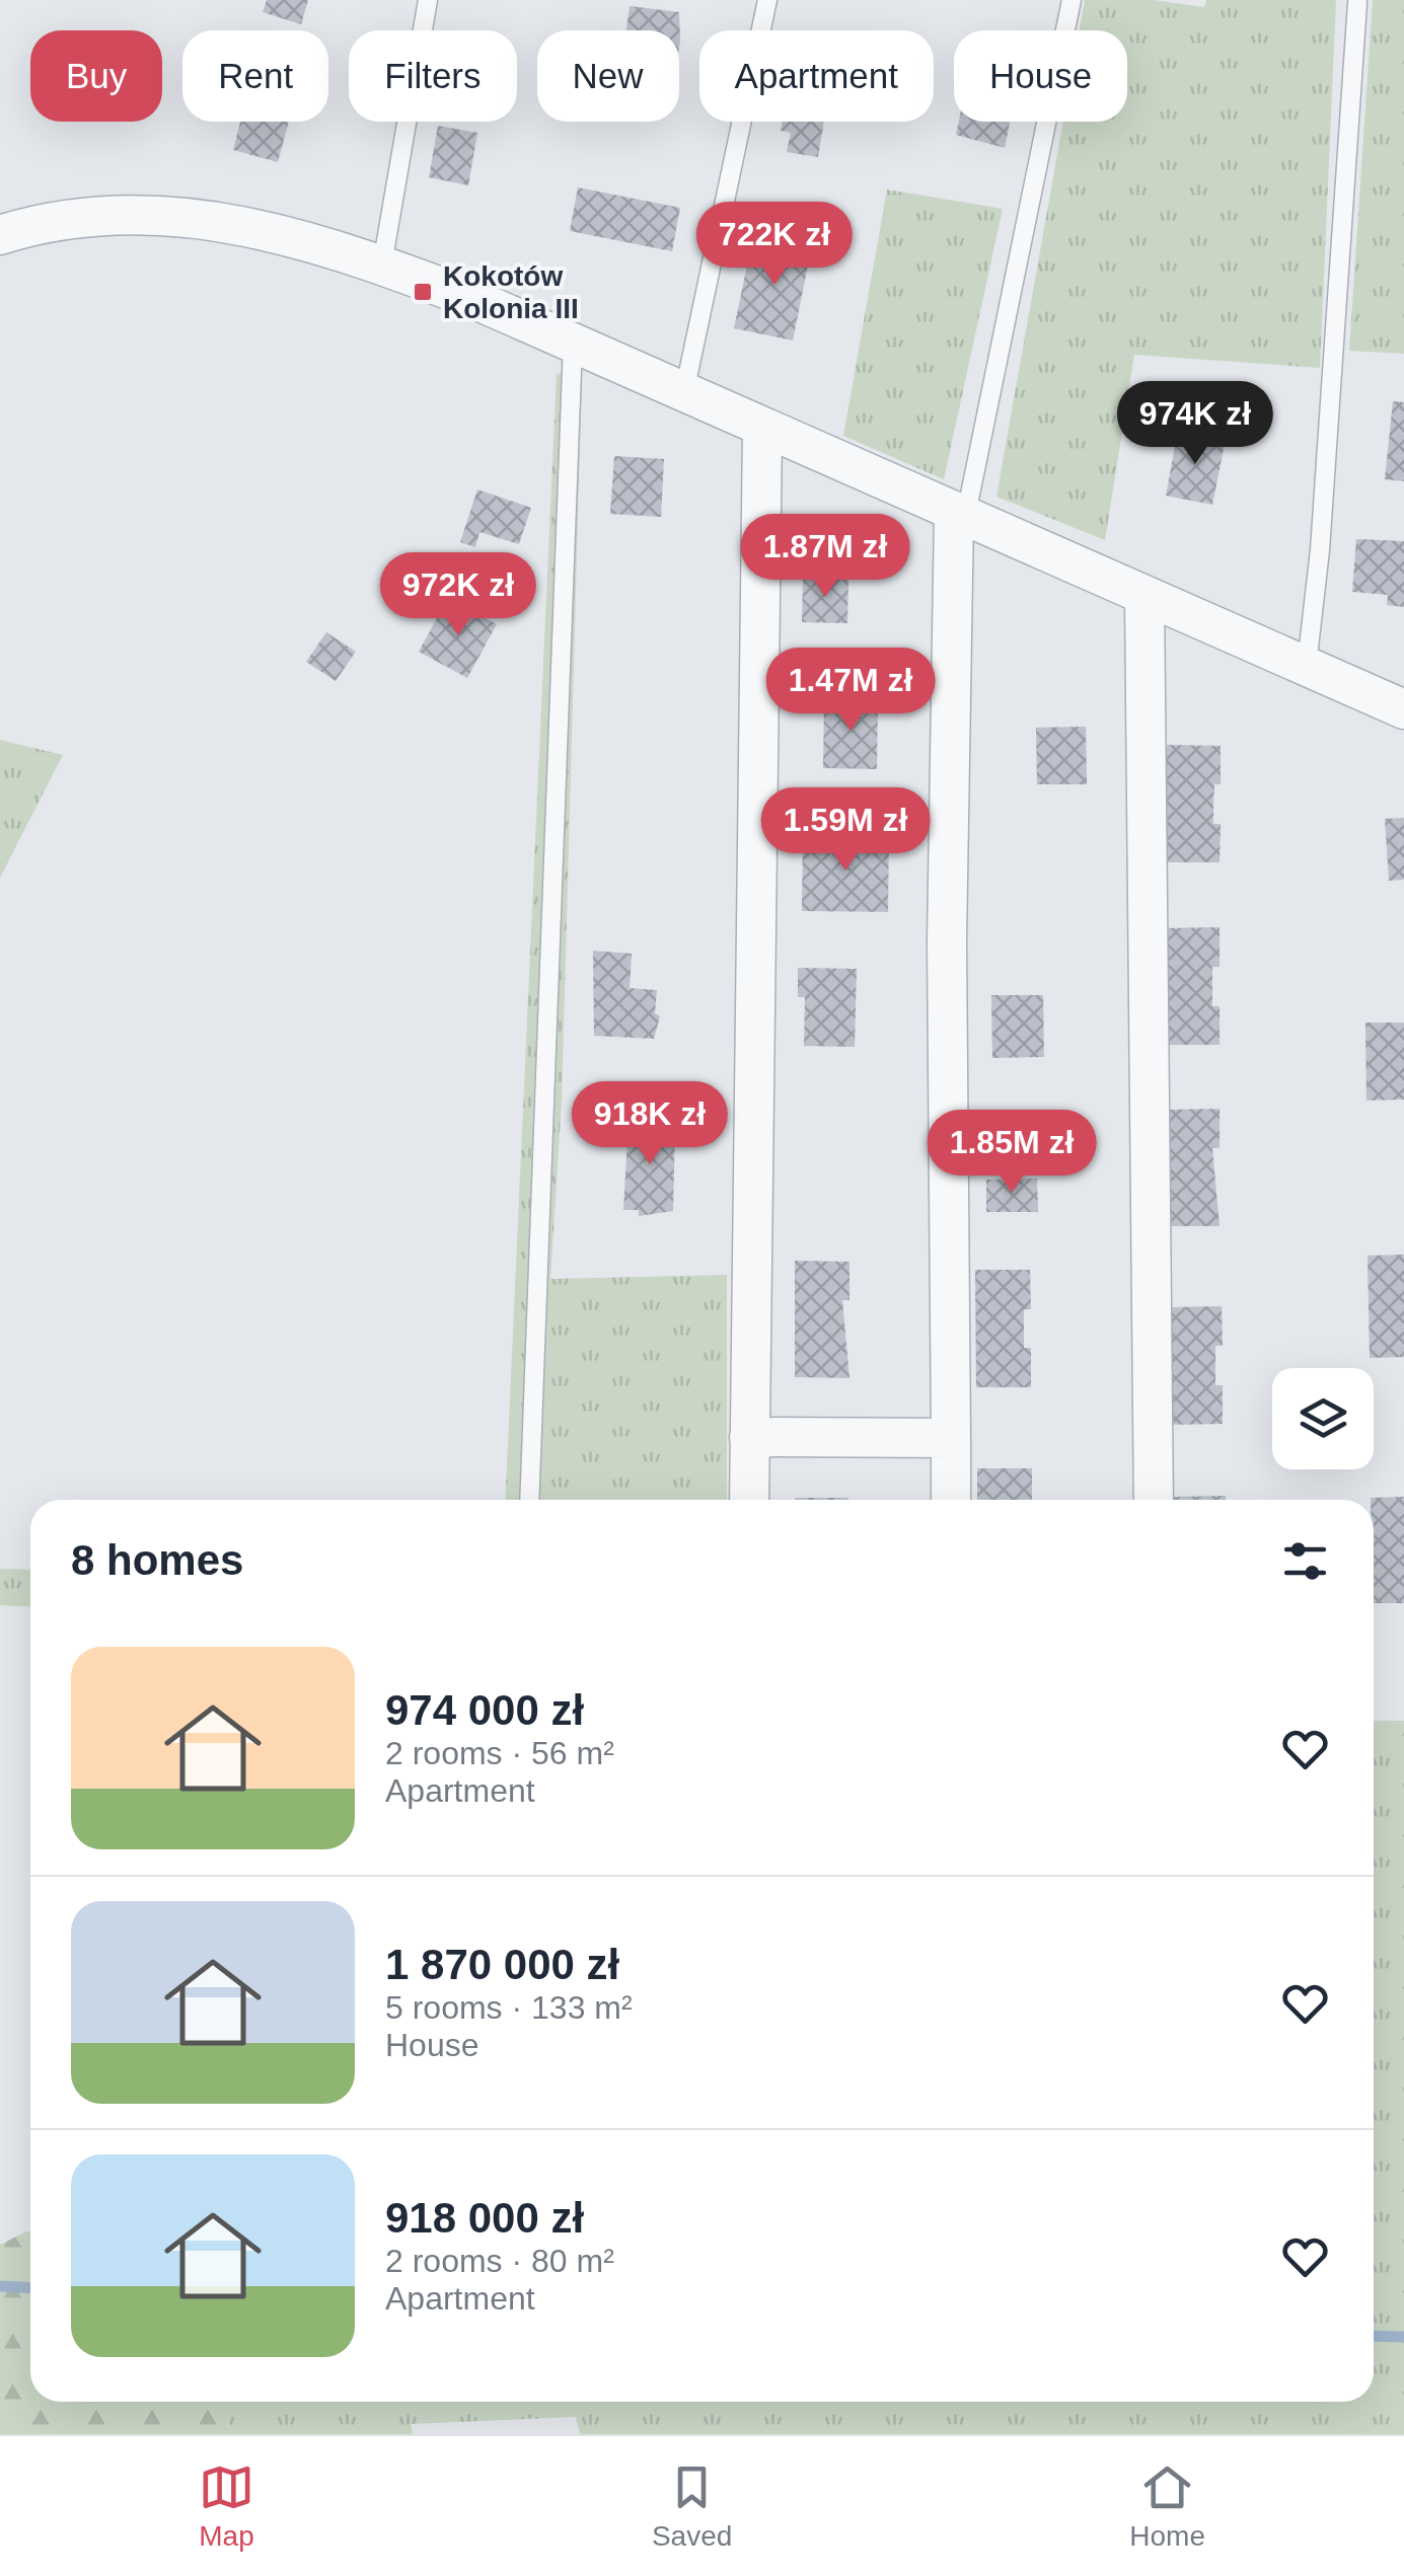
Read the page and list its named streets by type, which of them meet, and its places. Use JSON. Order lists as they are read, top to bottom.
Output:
{
  "places": {
    "transit": ["Kokotów Kolonia III"]
  },
  "page": {
    "chip": [
      "Buy",
      "Rent",
      "Filters",
      "New",
      "Apartment",
      "House"
    ],
    "price": [
      "722K zł",
      "974K zł",
      "1.87M zł",
      "972K zł",
      "1.47M zł",
      "1.59M zł",
      "918K zł",
      "1.85M zł"
    ],
    "heading": "8 homes",
    "list": [
      {
        "name": "974 000 zł",
        "note": "2 rooms · 56 m² · Apartment"
      },
      {
        "name": "1 870 000 zł",
        "note": "5 rooms · 133 m² · House"
      },
      {
        "name": "918 000 zł",
        "note": "2 rooms · 80 m² · Apartment"
      }
    ],
    "tabs": ["Map", "Saved", "Home"]
  }
}
